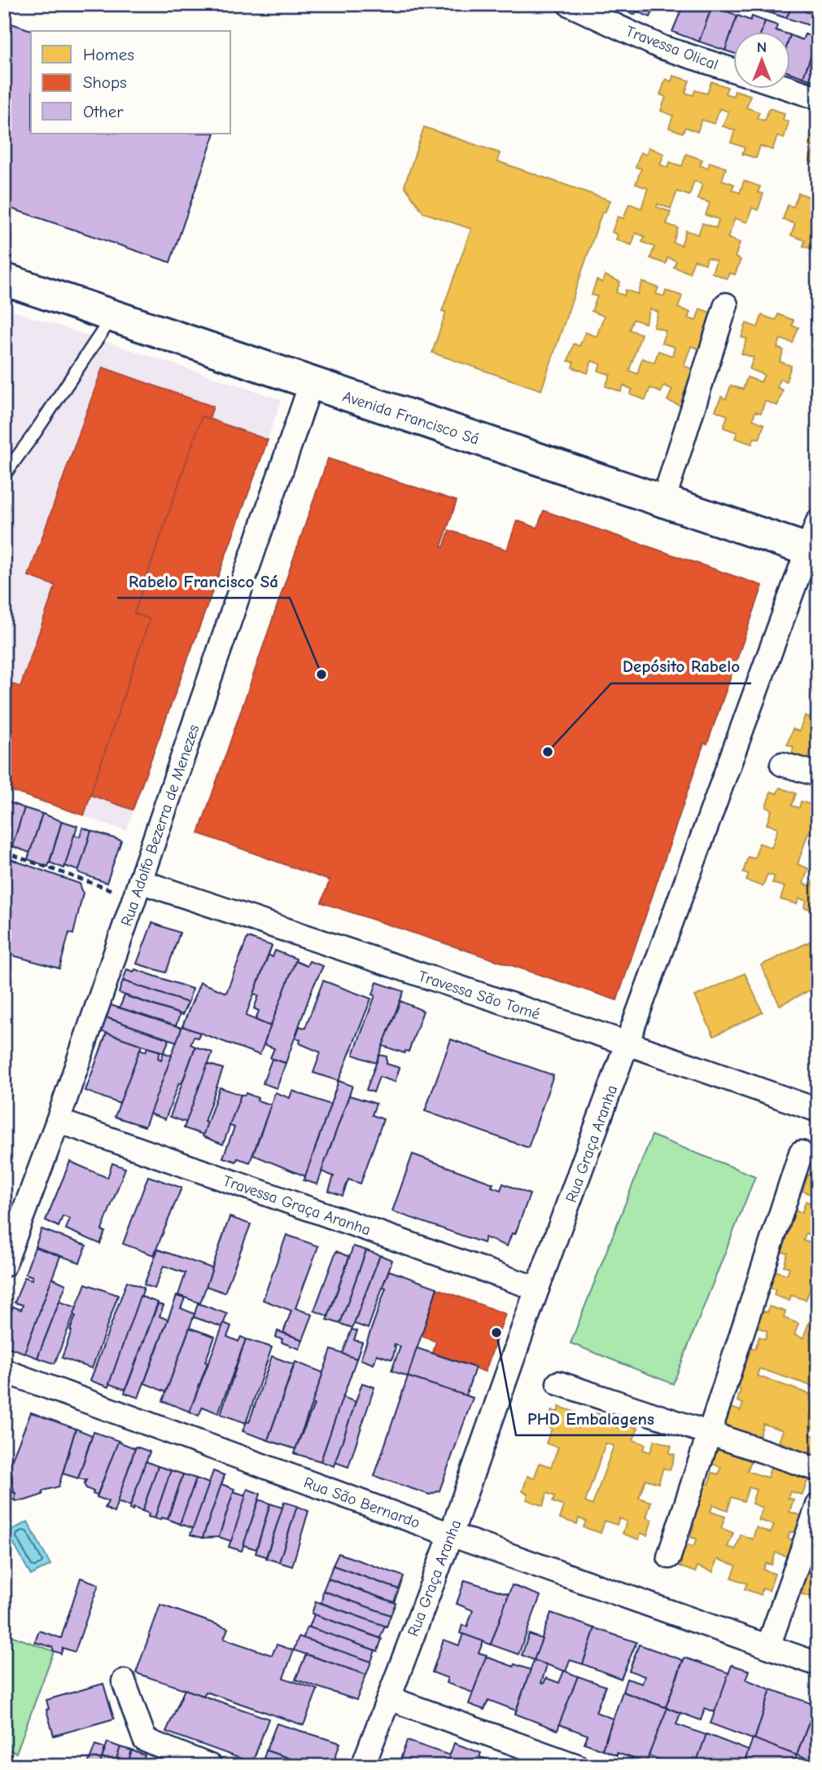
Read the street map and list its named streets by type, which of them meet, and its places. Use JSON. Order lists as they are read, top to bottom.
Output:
{
  "streets": {
    "main road": ["Avenida Francisco Sá"],
    "street": [
      "Travessa Olical",
      "Rua Adolfo Bezerra de Menezes",
      "Travessa São Tomé",
      "Rua Graça Aranha",
      "Travessa Graça Aranha",
      "Rua São Bernardo"
    ]
  },
  "crossings": [
    ["Avenida Francisco Sá", "Rua Adolfo Bezerra de Menezes"],
    ["Avenida Francisco Sá", "Rua Graça Aranha"],
    ["Rua Adolfo Bezerra de Menezes", "Travessa São Tomé"],
    ["Rua Adolfo Bezerra de Menezes", "Travessa Graça Aranha"],
    ["Travessa São Tomé", "Rua Graça Aranha"],
    ["Rua Graça Aranha", "Travessa Graça Aranha"],
    ["Rua Graça Aranha", "Rua São Bernardo"]
  ],
  "places": ["Rabelo Francisco Sá", "Depósito Rabelo", "PHD Embalagens"],
  "legend": ["Homes", "Shops", "Other"],
  "north": "top"
}
